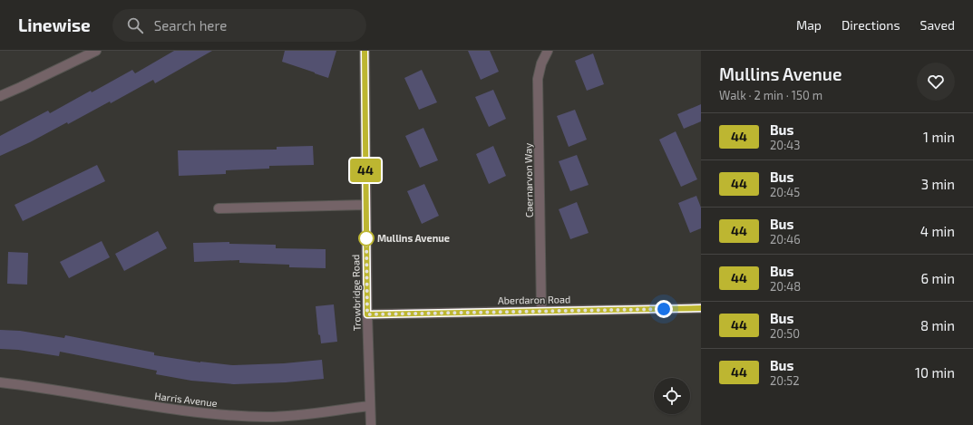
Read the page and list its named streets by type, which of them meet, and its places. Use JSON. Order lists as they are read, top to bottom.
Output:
{
  "streets": {
    "street": [
      "Caernarvon Way",
      "Trowbridge Road",
      "Aberdaron Road",
      "Harris Avenue"
    ]
  },
  "crossings": [
    ["Caernarvon Way", "Aberdaron Road"],
    ["Trowbridge Road", "Aberdaron Road"],
    ["Trowbridge Road", "Harris Avenue"]
  ],
  "places": ["Mullins Avenue"],
  "lines": ["bus line 44"],
  "page": {
    "header": "Linewise",
    "search": "Search here",
    "nav": ["Map", "Directions", "Saved"],
    "on_map": "44",
    "heading": ["Mullins Avenue", "Walk · 2 min · 150 m"],
    "list": [
      {
        "mark": "44",
        "name": "Bus",
        "note": "20:43",
        "value": "1 min"
      },
      {
        "mark": "44",
        "name": "Bus",
        "note": "20:45",
        "value": "3 min"
      },
      {
        "mark": "44",
        "name": "Bus",
        "note": "20:46",
        "value": "4 min"
      },
      {
        "mark": "44",
        "name": "Bus",
        "note": "20:48",
        "value": "6 min"
      },
      {
        "mark": "44",
        "name": "Bus",
        "note": "20:50",
        "value": "8 min"
      },
      {
        "mark": "44",
        "name": "Bus",
        "note": "20:52",
        "value": "10 min"
      }
    ]
  }
}
